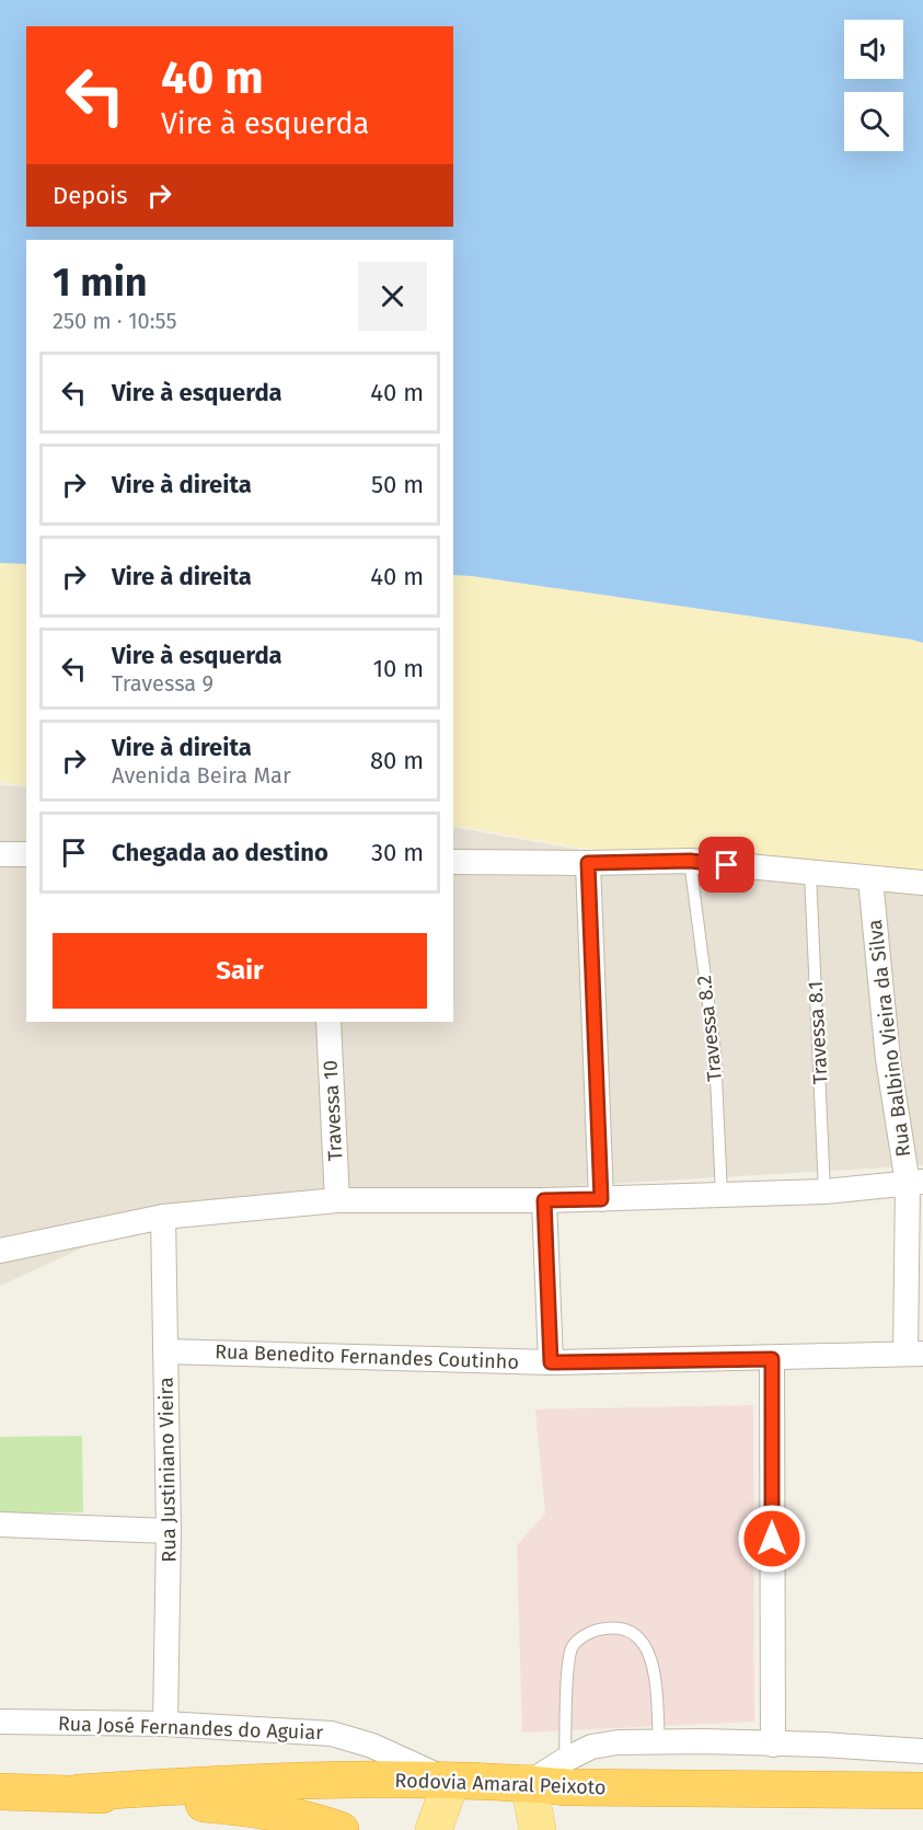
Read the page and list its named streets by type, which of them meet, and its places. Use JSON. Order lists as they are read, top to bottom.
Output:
{
  "streets": {
    "highway": ["Rodovia Amaral Peixoto"],
    "street": [
      "Rua Balbino Vieira da Silva",
      "Travessa 10",
      "Rua Benedito Fernandes Coutinho",
      "Rua Justiniano Vieira",
      "Rua José Fernandes do Aguiar"
    ],
    "lane": ["Travessa 8.2", "Travessa 8.1"]
  },
  "crossings": [
    ["Rua Balbino Vieira da Silva", "Rua Benedito Fernandes Coutinho"],
    ["Rua Benedito Fernandes Coutinho", "Rua Justiniano Vieira"],
    ["Rua Justiniano Vieira", "Rua José Fernandes do Aguiar"],
    ["Rua José Fernandes do Aguiar", "Rodovia Amaral Peixoto"]
  ],
  "page": {
    "turn": ["40 m", "Vire à esquerda"],
    "then": "Depois",
    "heading": ["1 min", "250 m · 10:55"],
    "list": [
      {
        "name": "Vire à esquerda",
        "value": "40 m"
      },
      {
        "name": "Vire à direita",
        "value": "50 m"
      },
      {
        "name": "Vire à direita",
        "value": "40 m"
      },
      {
        "name": "Vire à esquerda",
        "note": "Travessa 9",
        "value": "10 m"
      },
      {
        "name": "Vire à direita",
        "note": "Avenida Beira Mar",
        "value": "80 m"
      },
      {
        "name": "Chegada ao destino",
        "value": "30 m"
      }
    ],
    "buttons": "Sair"
  }
}
